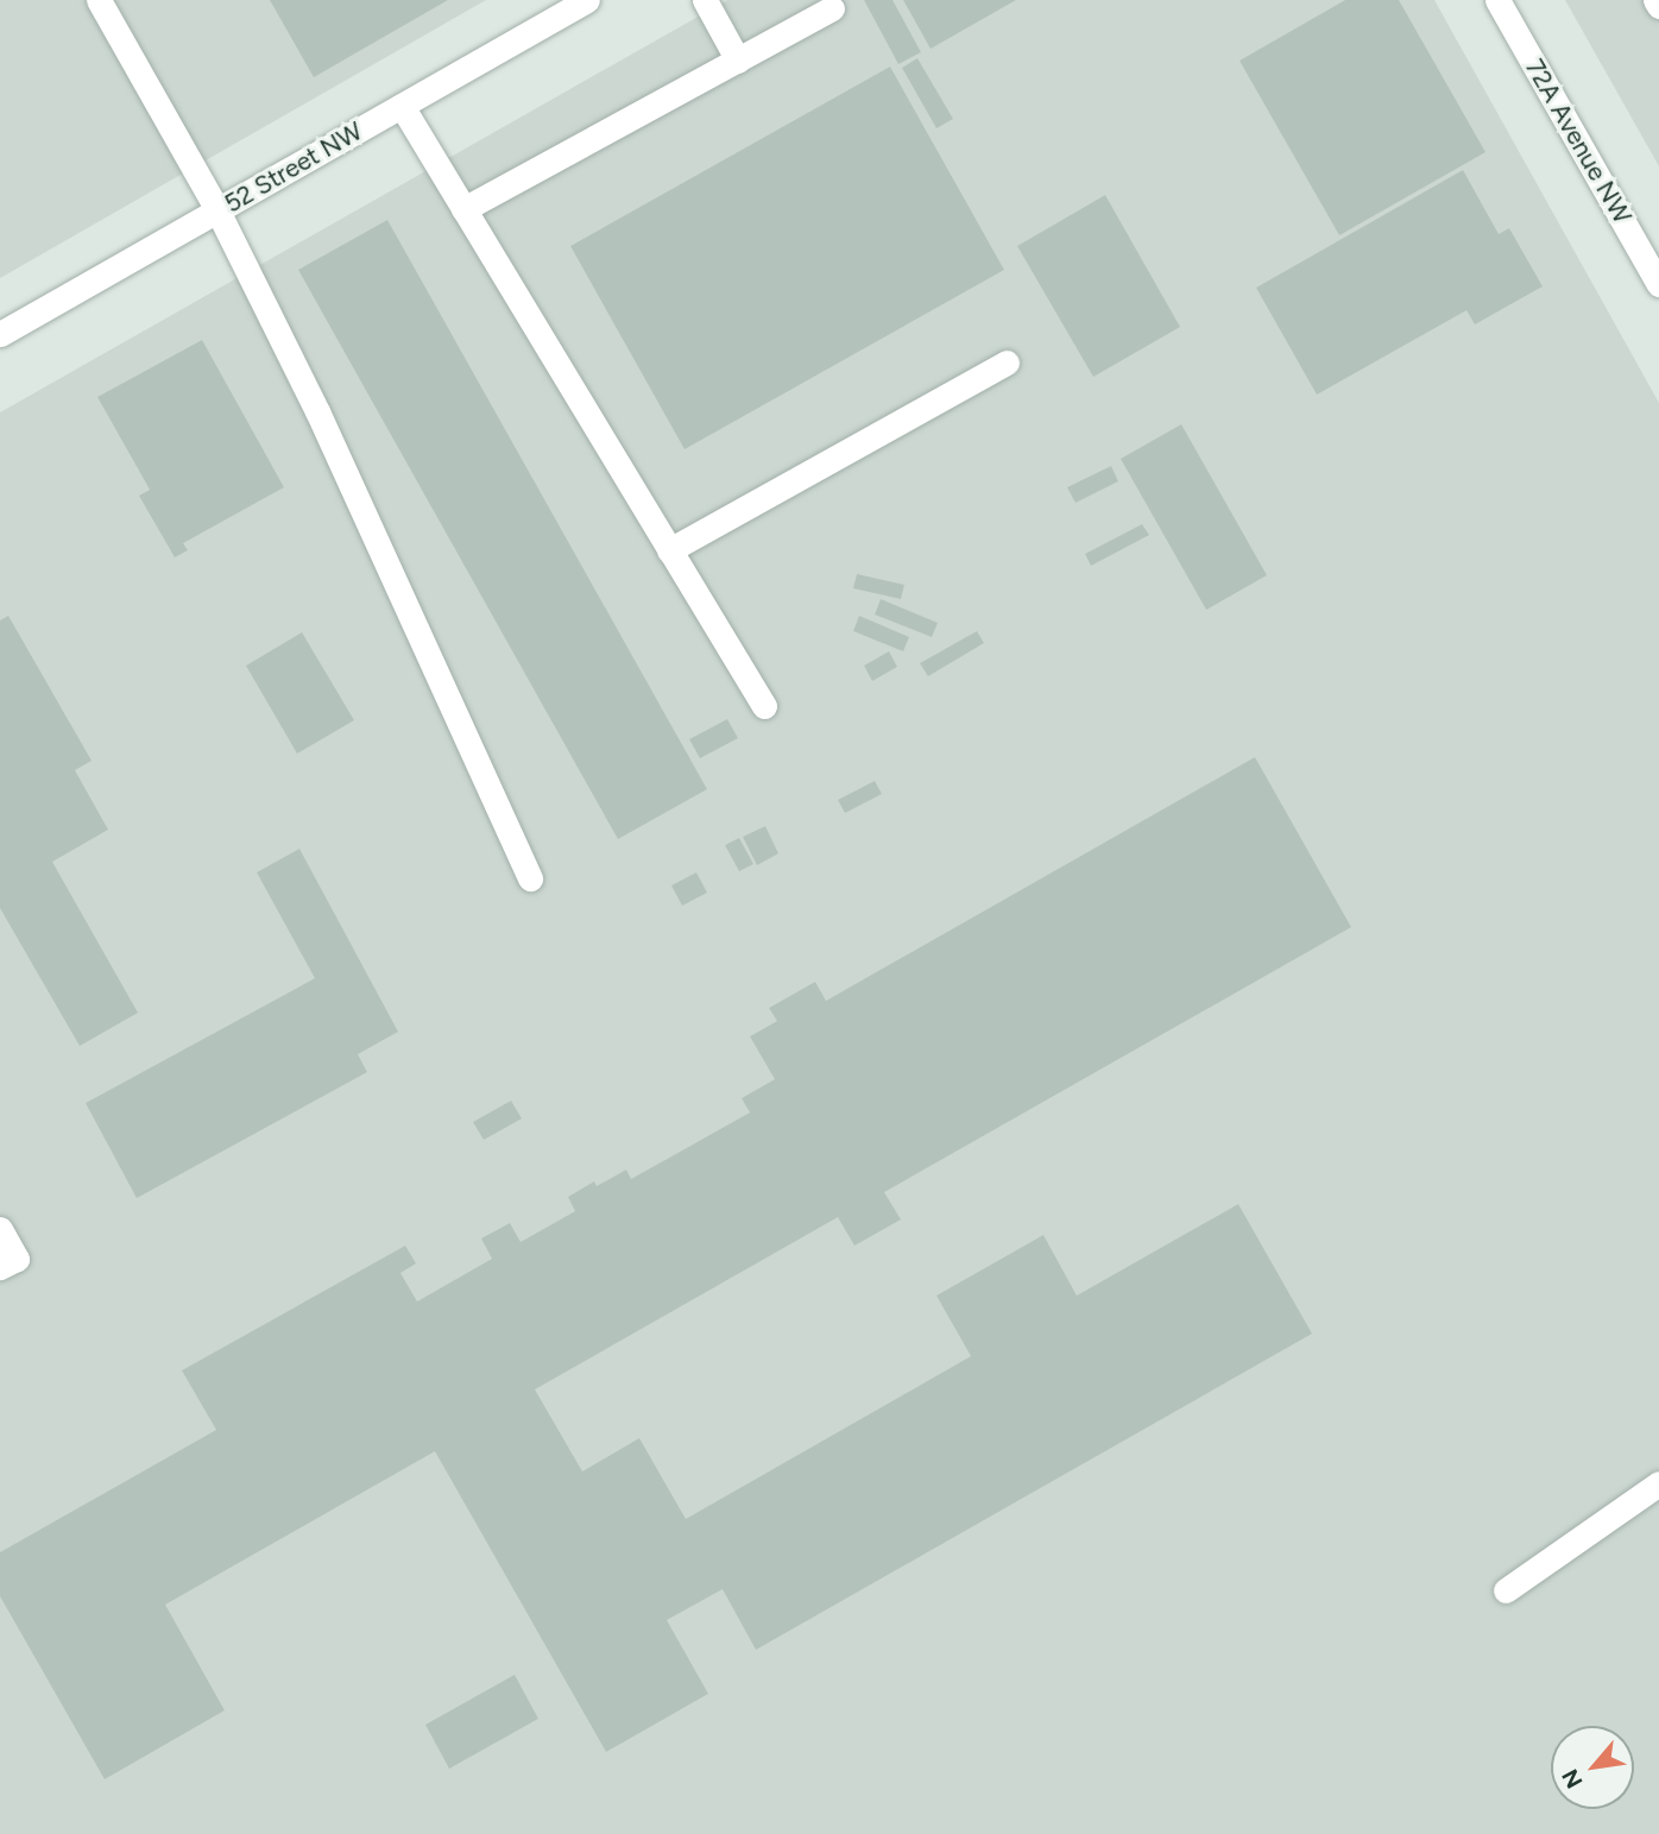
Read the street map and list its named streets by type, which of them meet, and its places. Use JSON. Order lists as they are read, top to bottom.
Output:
{
  "streets": {
    "street": ["72A Avenue NW", "52 Street NW"]
  },
  "north": "bottom left"
}
